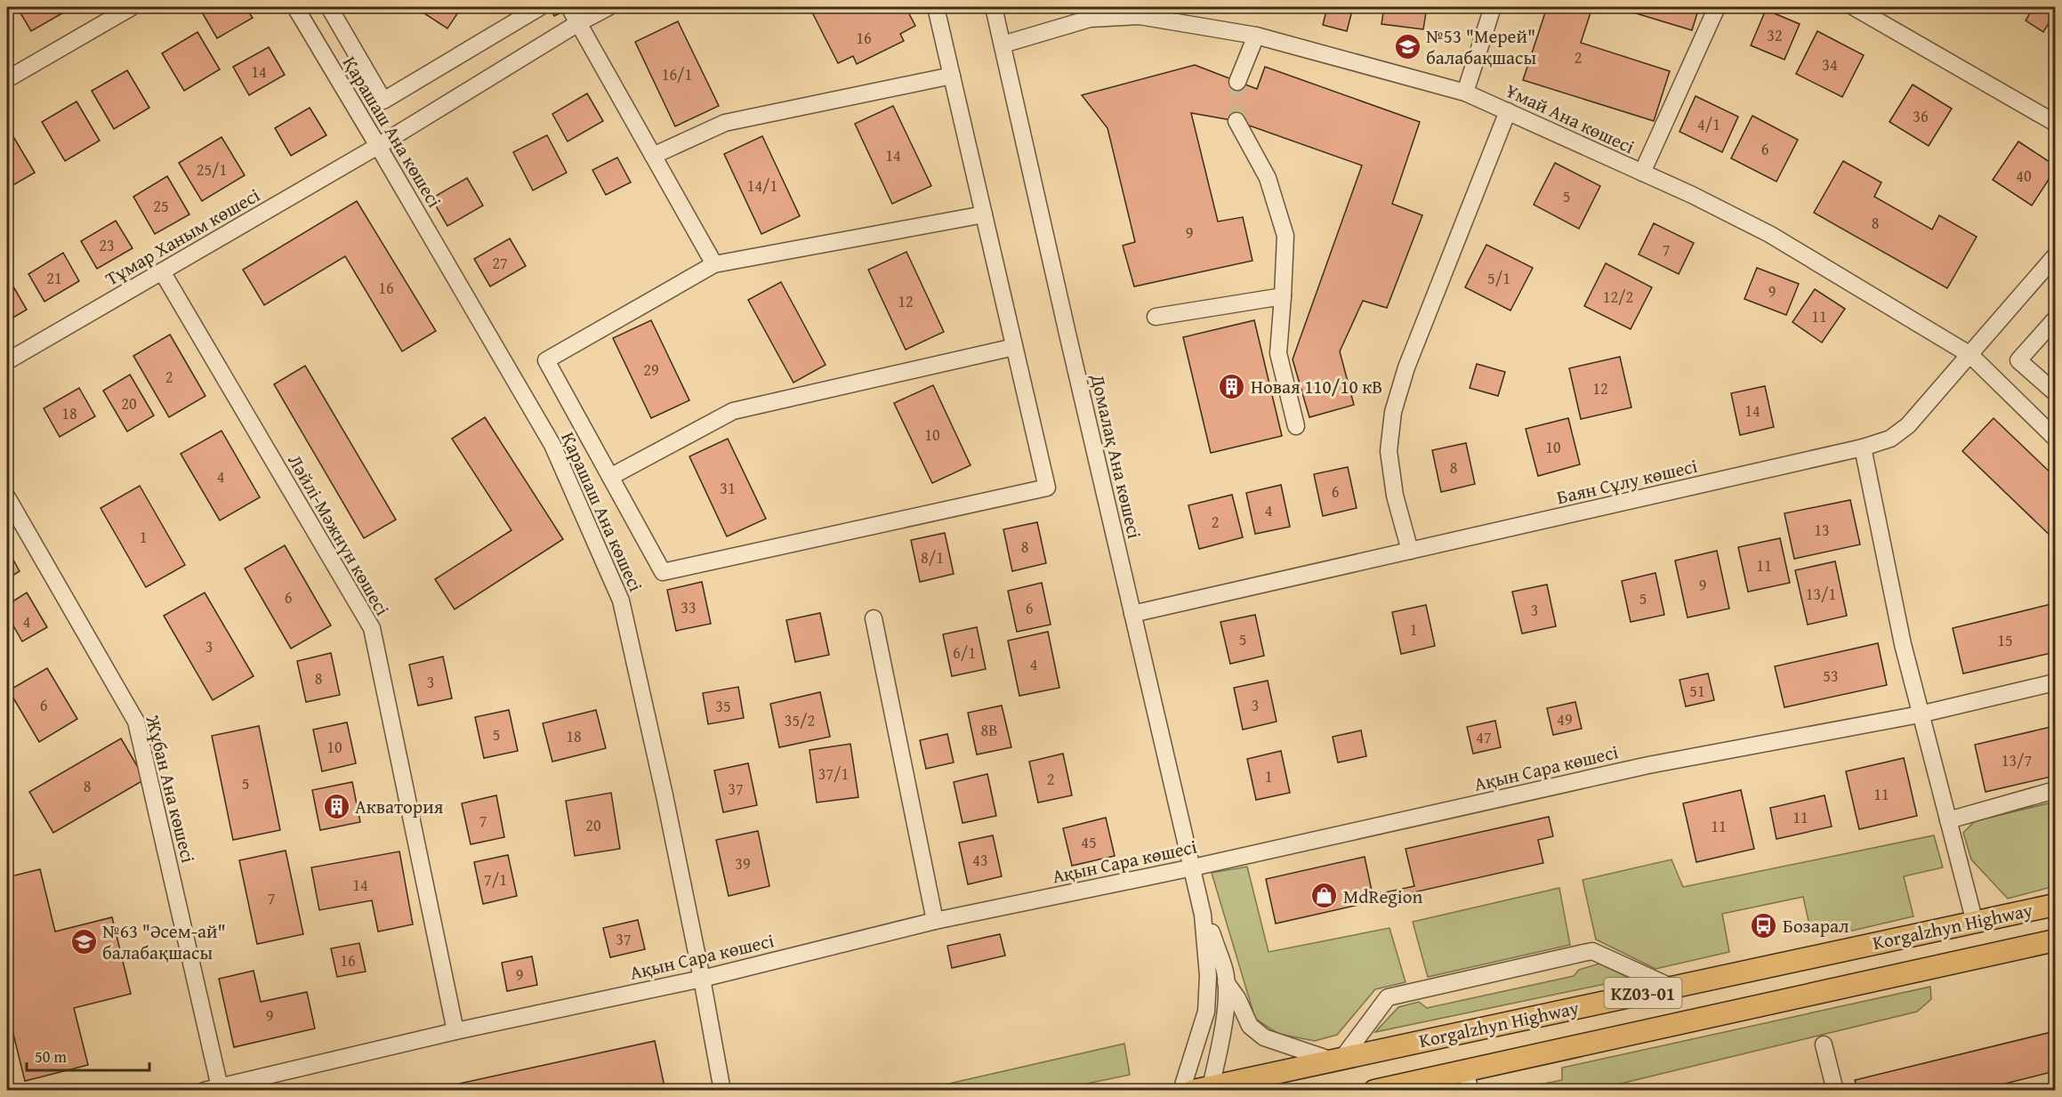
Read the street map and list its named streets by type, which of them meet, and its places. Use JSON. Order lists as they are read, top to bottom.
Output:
{
  "streets": {
    "main road": ["Korgalzhyn Highway", "KZ03-01"],
    "street": [
      "Ұмай Ана көшесі",
      "Қарашаш Ана көшесі",
      "Тұмар Ханым көшесі",
      "Домалақ Ана көшесі",
      "Баян Сұлу көшесі",
      "Ләйлі-Мәжнүн көшесі",
      "Ақын Сара көшесі",
      "Жұбан Ана көшесі"
    ]
  },
  "crossings": [
    ["Ұмай Ана көшесі", "Домалақ Ана көшесі"],
    ["Ұмай Ана көшесі", "Баян Сұлу көшесі"],
    ["Қарашаш Ана көшесі", "Тұмар Ханым көшесі"],
    ["Қарашаш Ана көшесі", "Ақын Сара көшесі"],
    ["Тұмар Ханым көшесі", "Ләйлі-Мәжнүн көшесі"],
    ["Домалақ Ана көшесі", "Баян Сұлу көшесі"],
    ["Домалақ Ана көшесі", "Ақын Сара көшесі"],
    ["Домалақ Ана көшесі", "Korgalzhyn Highway"],
    ["Ләйлі-Мәжнүн көшесі", "Ақын Сара көшесі"],
    ["Ақын Сара көшесі", "Жұбан Ана көшесі"]
  ],
  "places": {
    "school or university": ["№53 \"Мерей\" балабақшасы", "№63 \"Әсем-ай\" балабақшасы"],
    "building": ["Новая 110/10 кВ", "Акватория"],
    "shop": ["MdRegion"],
    "bus stop": ["Бозарал"]
  },
  "house_numbers": [
    "32",
    "16",
    "2",
    "34",
    "14",
    "16/1",
    "36",
    "4/1",
    "6",
    "14",
    "25/1",
    "40",
    "14/1",
    "5",
    "25",
    "8",
    "9",
    "23",
    "7",
    "27",
    "21",
    "5/1",
    "16",
    "9",
    "12/2",
    "12",
    "11",
    "29",
    "2",
    "12",
    "20",
    "14",
    "18",
    "10",
    "10",
    "8",
    "4",
    "31",
    "6",
    "4",
    "2",
    "13",
    "1",
    "8",
    "8/1",
    "11",
    "9",
    "13/1",
    "6",
    "5",
    "33",
    "6",
    "3",
    "4",
    "1",
    "5",
    "15",
    "3",
    "6/1",
    "4",
    "53",
    "8",
    "3",
    "51",
    "6",
    "3",
    "35",
    "49",
    "35/2",
    "8В",
    "5",
    "18",
    "47",
    "10",
    "13/7",
    "37/1",
    "1",
    "2",
    "5",
    "8",
    "37",
    "11",
    "11",
    "7",
    "20",
    "11",
    "45",
    "43",
    "39",
    "7/1",
    "14",
    "7",
    "37",
    "16",
    "9",
    "9"
  ],
  "scale_bar": "50 m"
}
